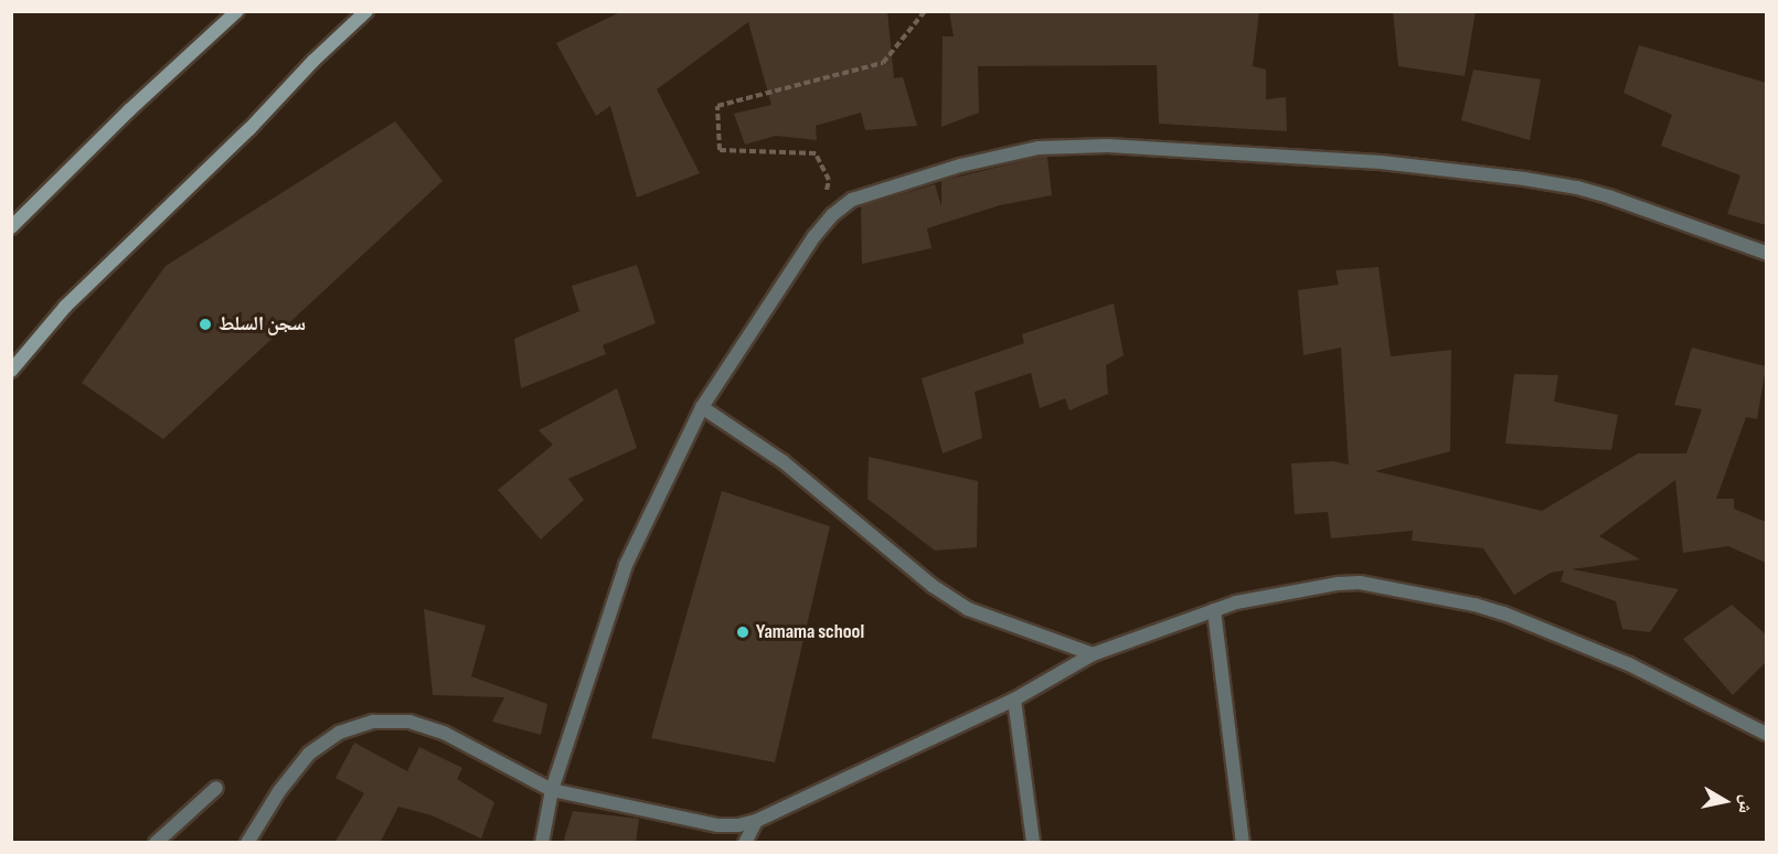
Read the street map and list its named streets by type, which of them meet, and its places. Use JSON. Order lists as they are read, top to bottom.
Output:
{
  "places": ["سجن السلط", "Yamama school"],
  "north": "right"
}
